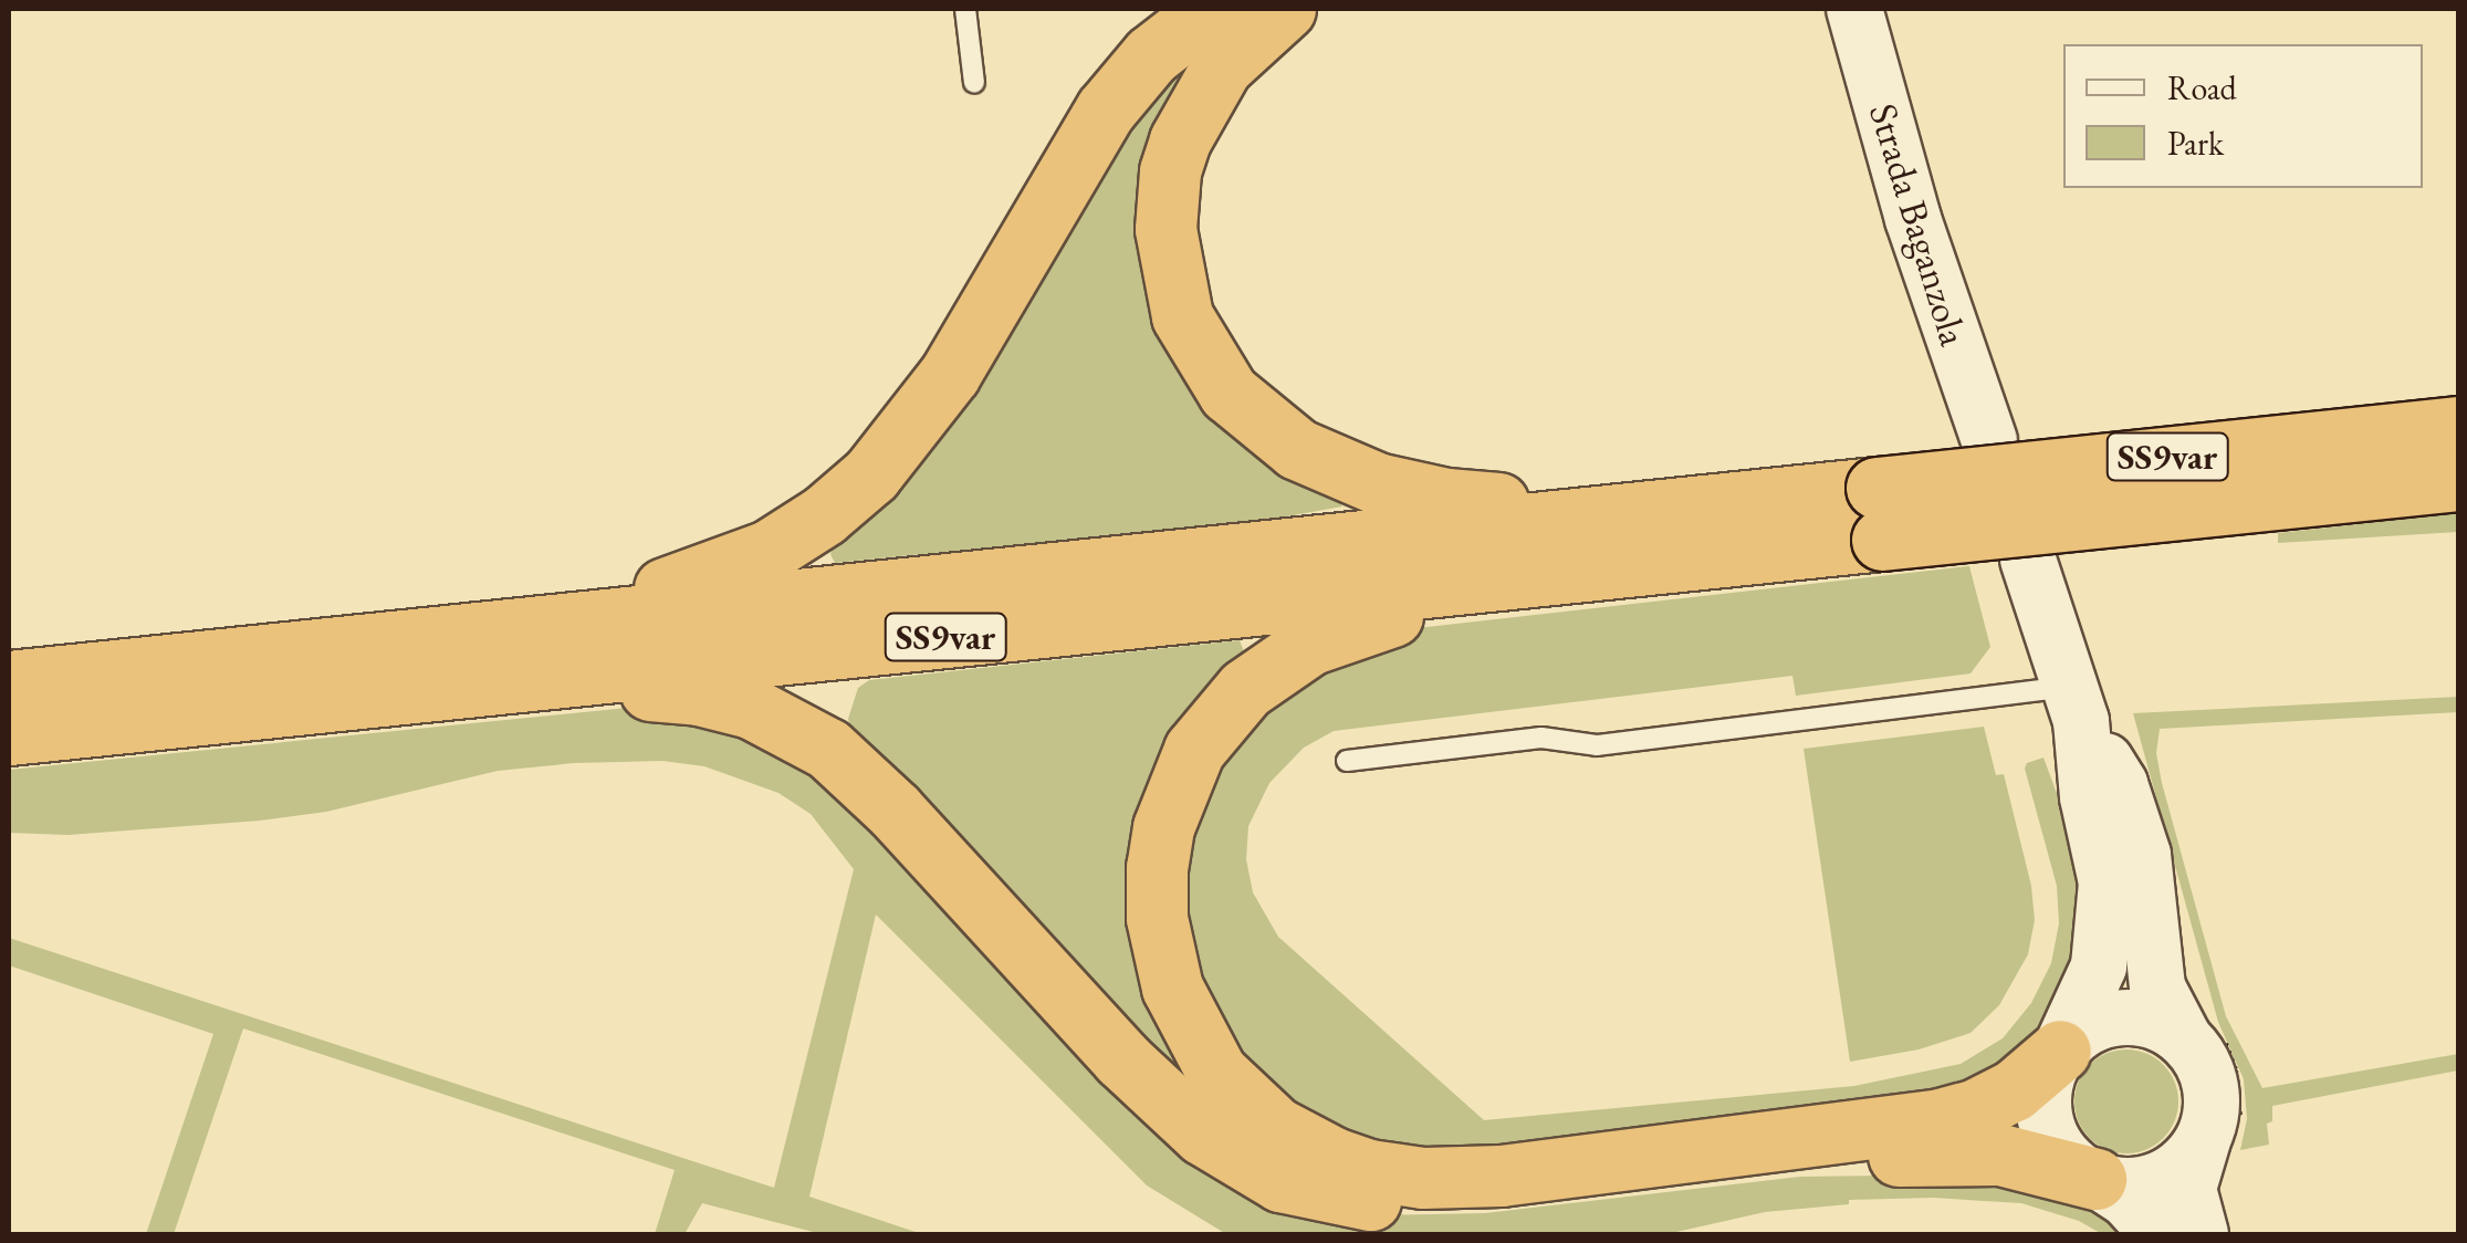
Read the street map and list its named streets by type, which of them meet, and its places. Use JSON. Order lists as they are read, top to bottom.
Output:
{
  "streets": {
    "highway": ["SS9var"],
    "main road": ["Strada Baganzola"]
  },
  "legend": ["Road", "Park"]
}
